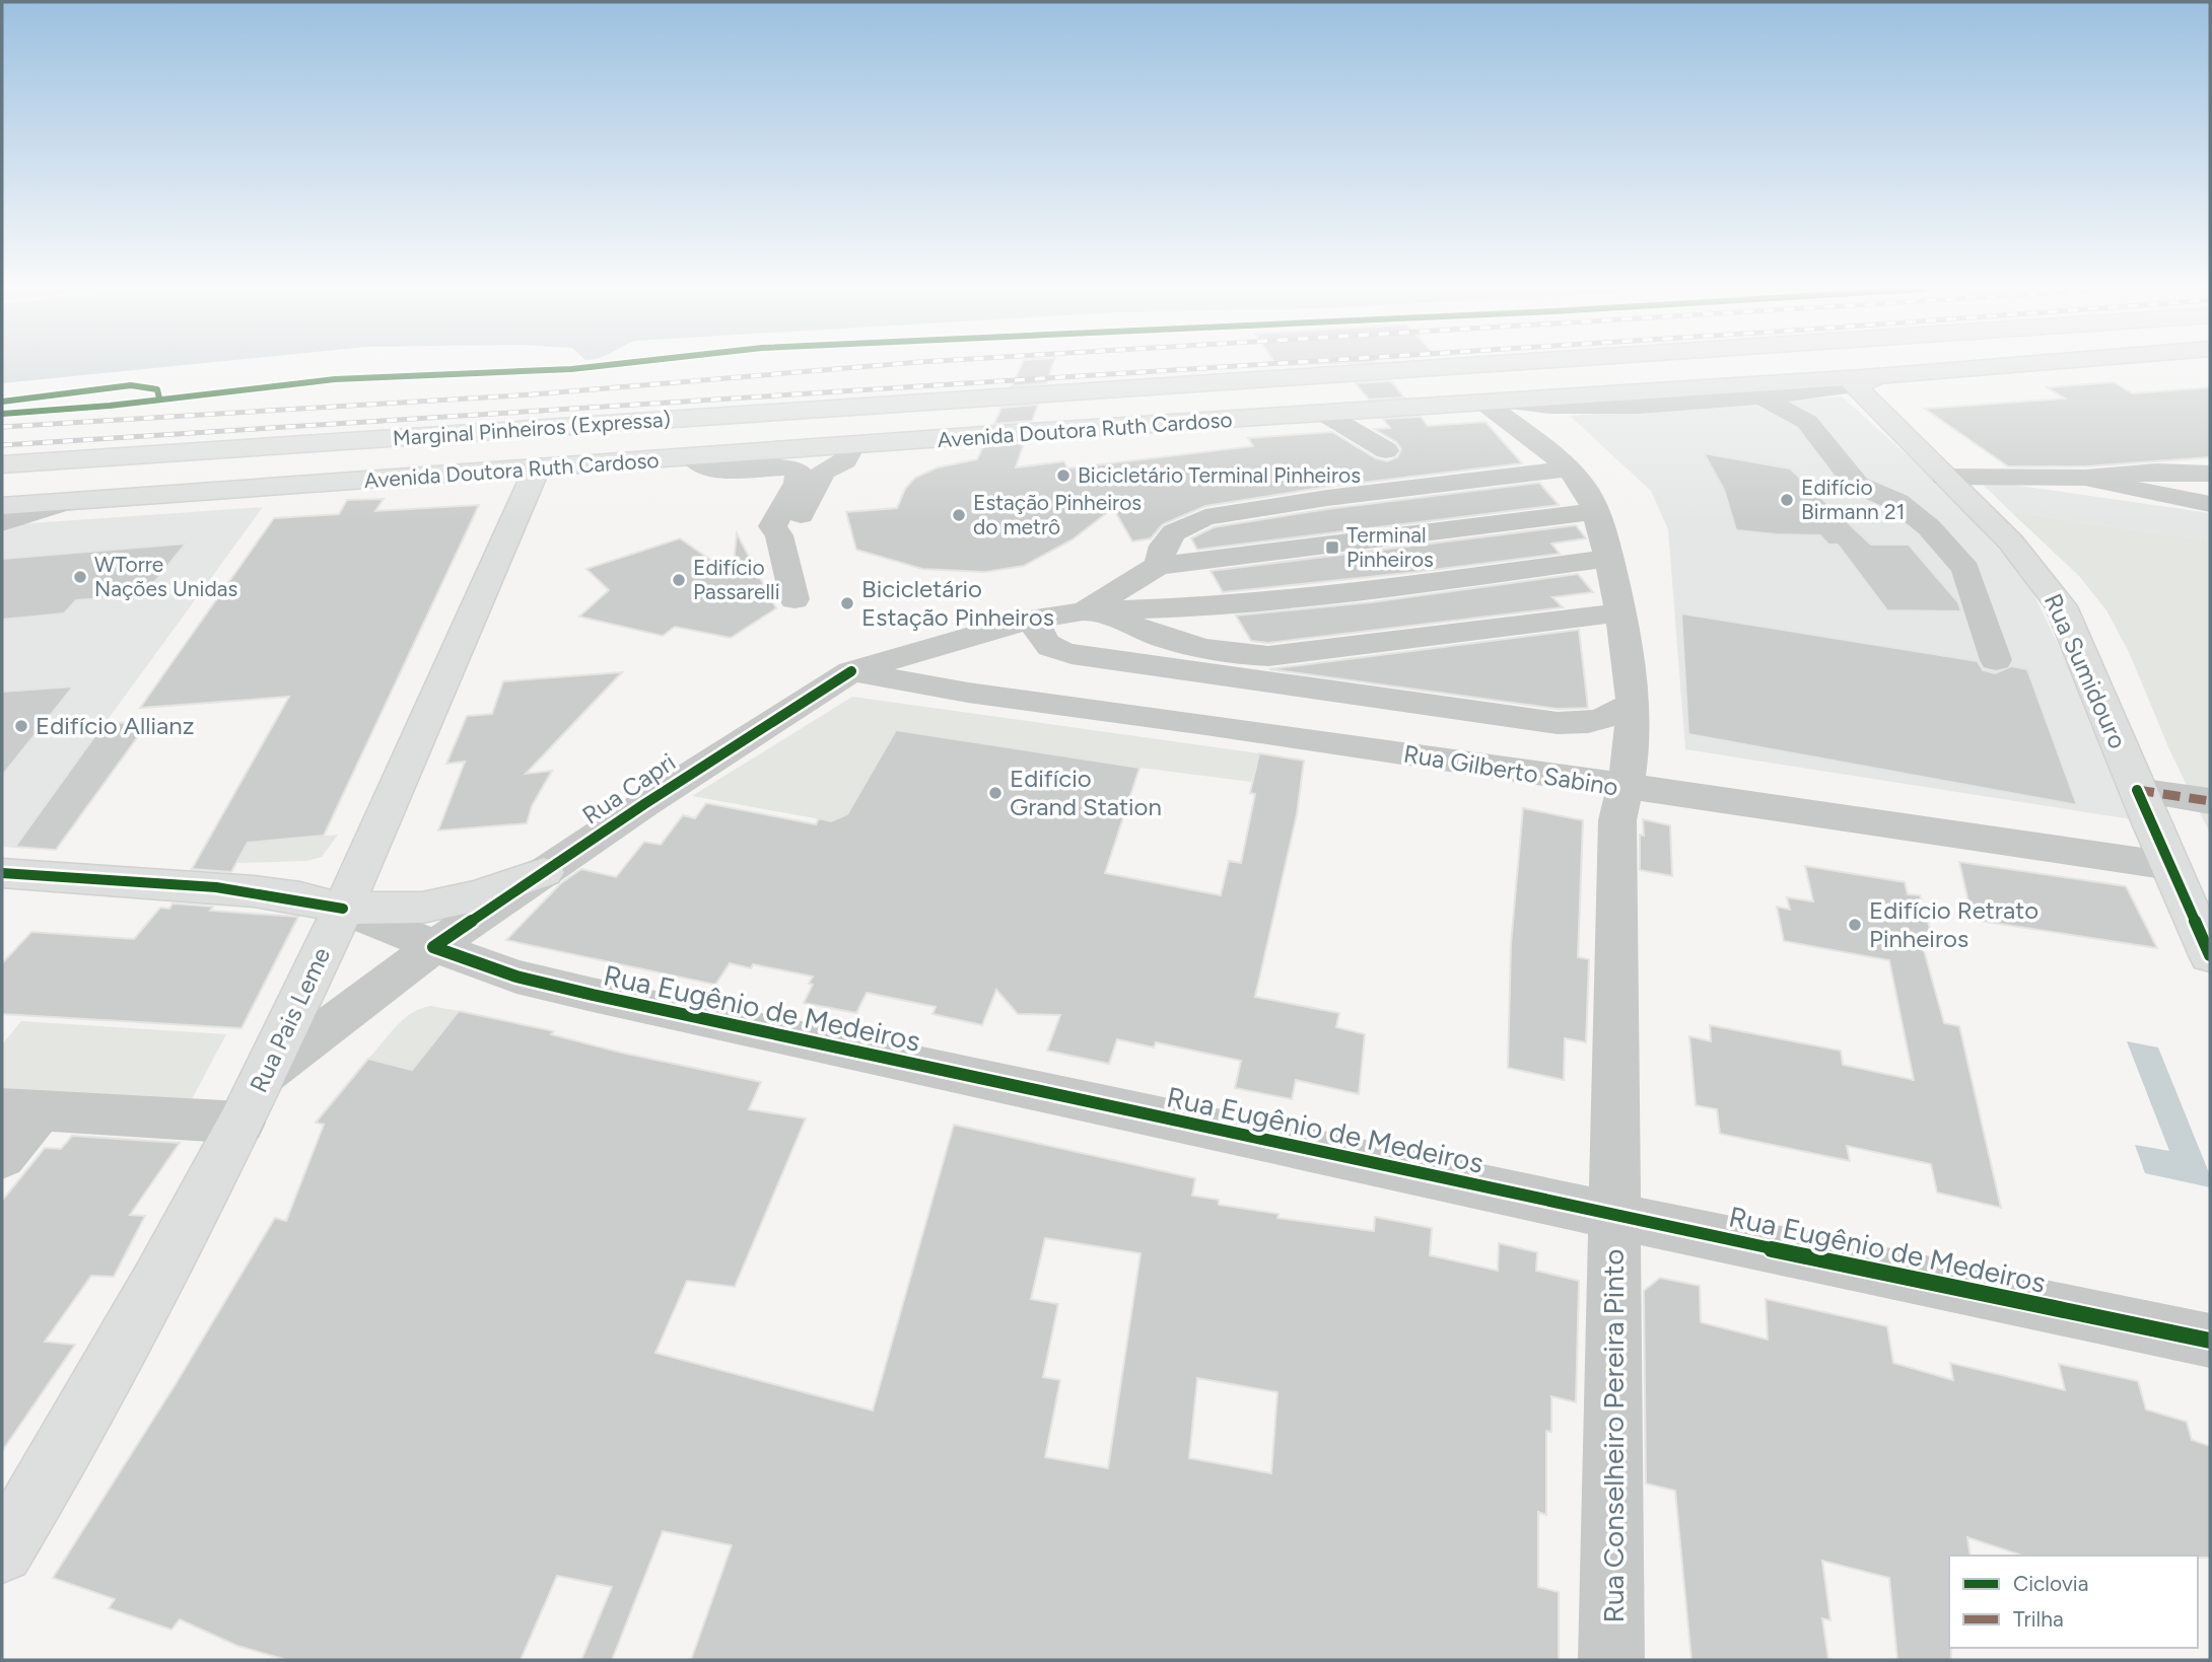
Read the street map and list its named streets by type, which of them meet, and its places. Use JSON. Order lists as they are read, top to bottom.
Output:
{
  "streets": {
    "main road": [
      "Marginal Pinheiros (Expressa)",
      "Avenida Doutora Ruth Cardoso",
      "Rua Sumidouro",
      "Rua Eugênio de Medeiros",
      "Rua Pais Leme"
    ],
    "street": ["Rua Gilberto Sabino", "Rua Capri", "Rua Conselheiro Pereira Pinto"]
  },
  "crossings": [
    ["Avenida Doutora Ruth Cardoso", "Rua Sumidouro"],
    ["Avenida Doutora Ruth Cardoso", "Rua Pais Leme"],
    ["Avenida Doutora Ruth Cardoso", "Rua Conselheiro Pereira Pinto"],
    ["Rua Sumidouro", "Rua Gilberto Sabino"],
    ["Rua Gilberto Sabino", "Rua Capri"],
    ["Rua Gilberto Sabino", "Rua Conselheiro Pereira Pinto"],
    ["Rua Capri", "Rua Eugênio de Medeiros"],
    ["Rua Capri", "Rua Pais Leme"],
    ["Rua Capri", "Rua Conselheiro Pereira Pinto"],
    ["Rua Eugênio de Medeiros", "Rua Pais Leme"],
    ["Rua Eugênio de Medeiros", "Rua Conselheiro Pereira Pinto"]
  ],
  "places": {
    "other": [
      "Bicicletário Terminal Pinheiros",
      "Edifício Birmann 21",
      "Estação Pinheiros do metrô",
      "WTorre Nações Unidas",
      "Edifício Passarelli",
      "Bicicletário Estação Pinheiros",
      "Edifício Allianz",
      "Edifício Grand Station",
      "Edifício Retrato Pinheiros"
    ],
    "transit": ["Terminal Pinheiros"]
  },
  "legend": ["Ciclovia", "Trilha"]
}
